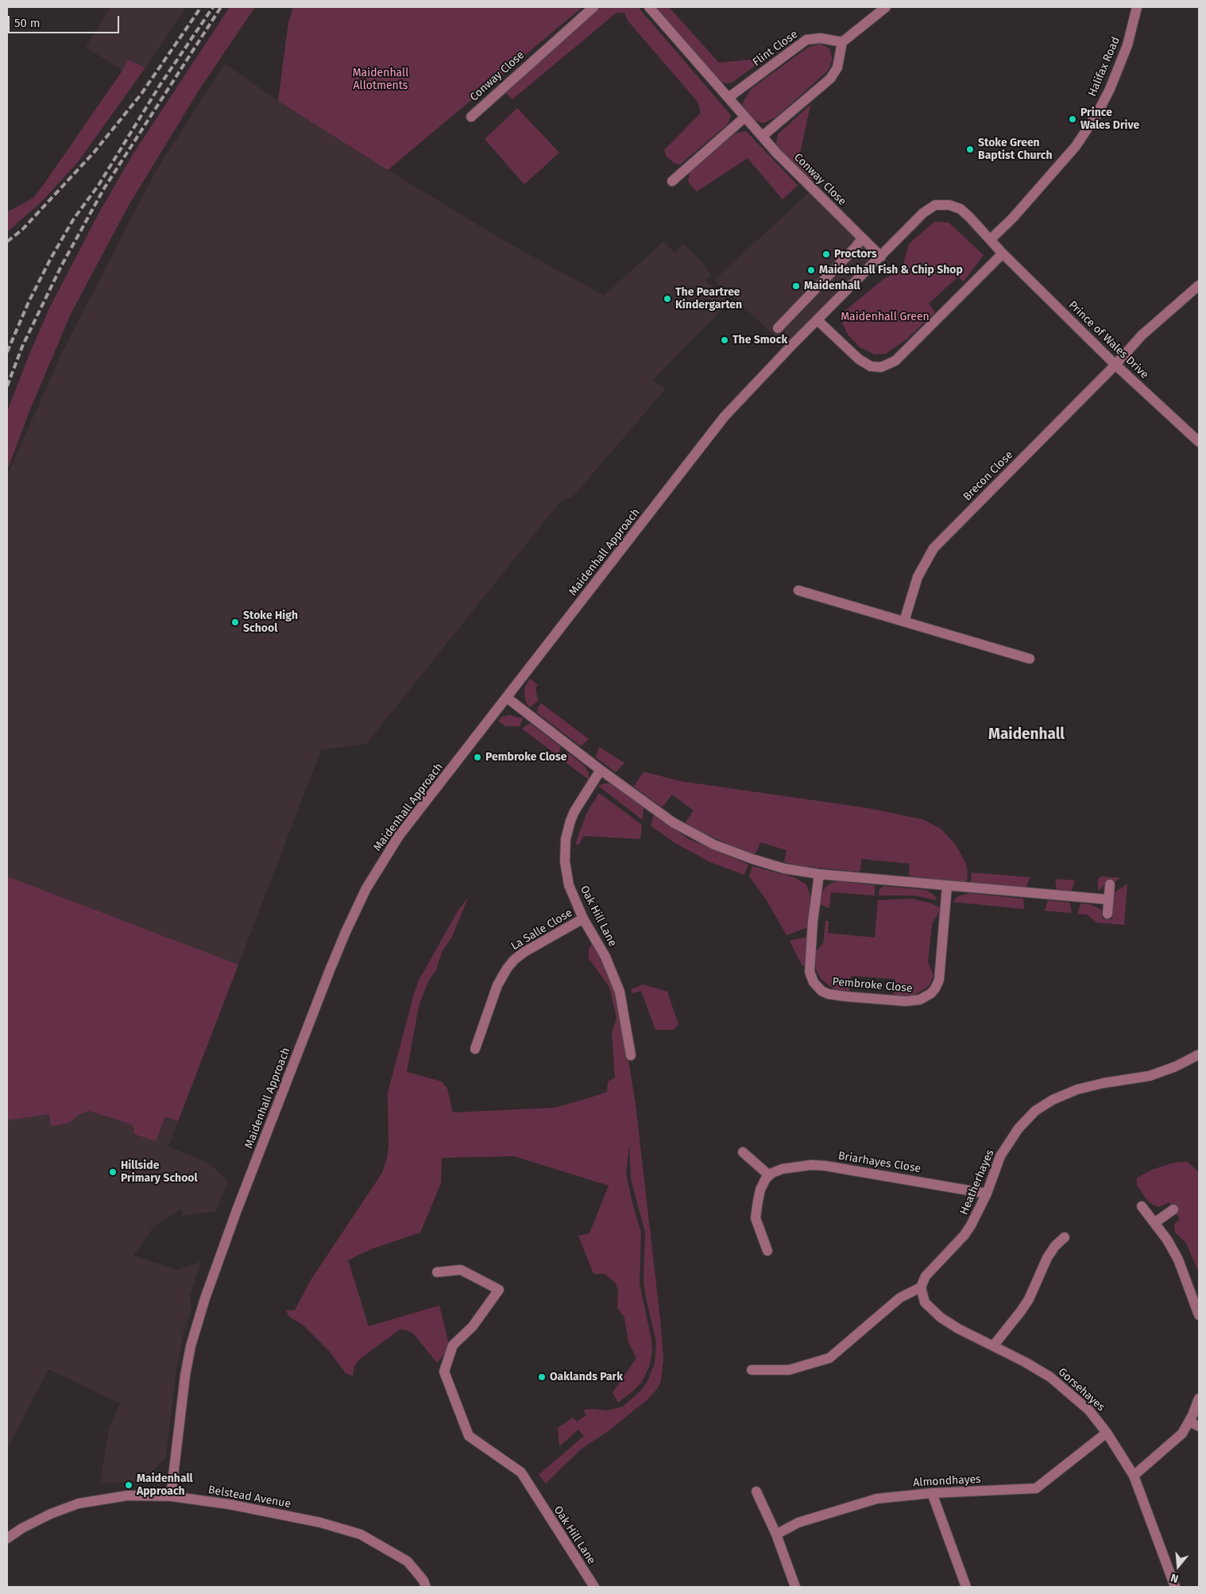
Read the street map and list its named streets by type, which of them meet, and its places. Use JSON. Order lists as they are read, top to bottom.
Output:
{
  "streets": {
    "street": [
      "Flint Close",
      "Halifax Road",
      "Conway Close",
      "Prince of Wales Drive",
      "Brecon Close",
      "Maidenhall Approach",
      "Oak Hill Lane",
      "La Salle Close",
      "Pembroke Close",
      "Briarhayes Close",
      "Heatherhayes",
      "Gorsehayes",
      "Almondhayes",
      "Belstead Avenue"
    ]
  },
  "crossings": [
    ["Flint Close", "Conway Close"],
    ["Prince of Wales Drive", "Brecon Close"],
    ["Maidenhall Approach", "Belstead Avenue"],
    ["Oak Hill Lane", "La Salle Close"],
    ["Briarhayes Close", "Heatherhayes"],
    ["Heatherhayes", "Gorsehayes"],
    ["Gorsehayes", "Almondhayes"]
  ],
  "districts": ["Maidenhall"],
  "parks": ["Maidenhall Allotments", "Maidenhall Green"],
  "places": [
    "Prince Wales Drive",
    "Stoke Green Baptist Church",
    "Proctors",
    "Maidenhall Fish & Chip Shop",
    "Maidenhall",
    "The Peartree Kindergarten",
    "The Smock",
    "Stoke High School",
    "Pembroke Close",
    "Hillside Primary School",
    "Oaklands Park",
    "Maidenhall Approach"
  ],
  "scale_bar": "50 m",
  "north": "bottom"
}
